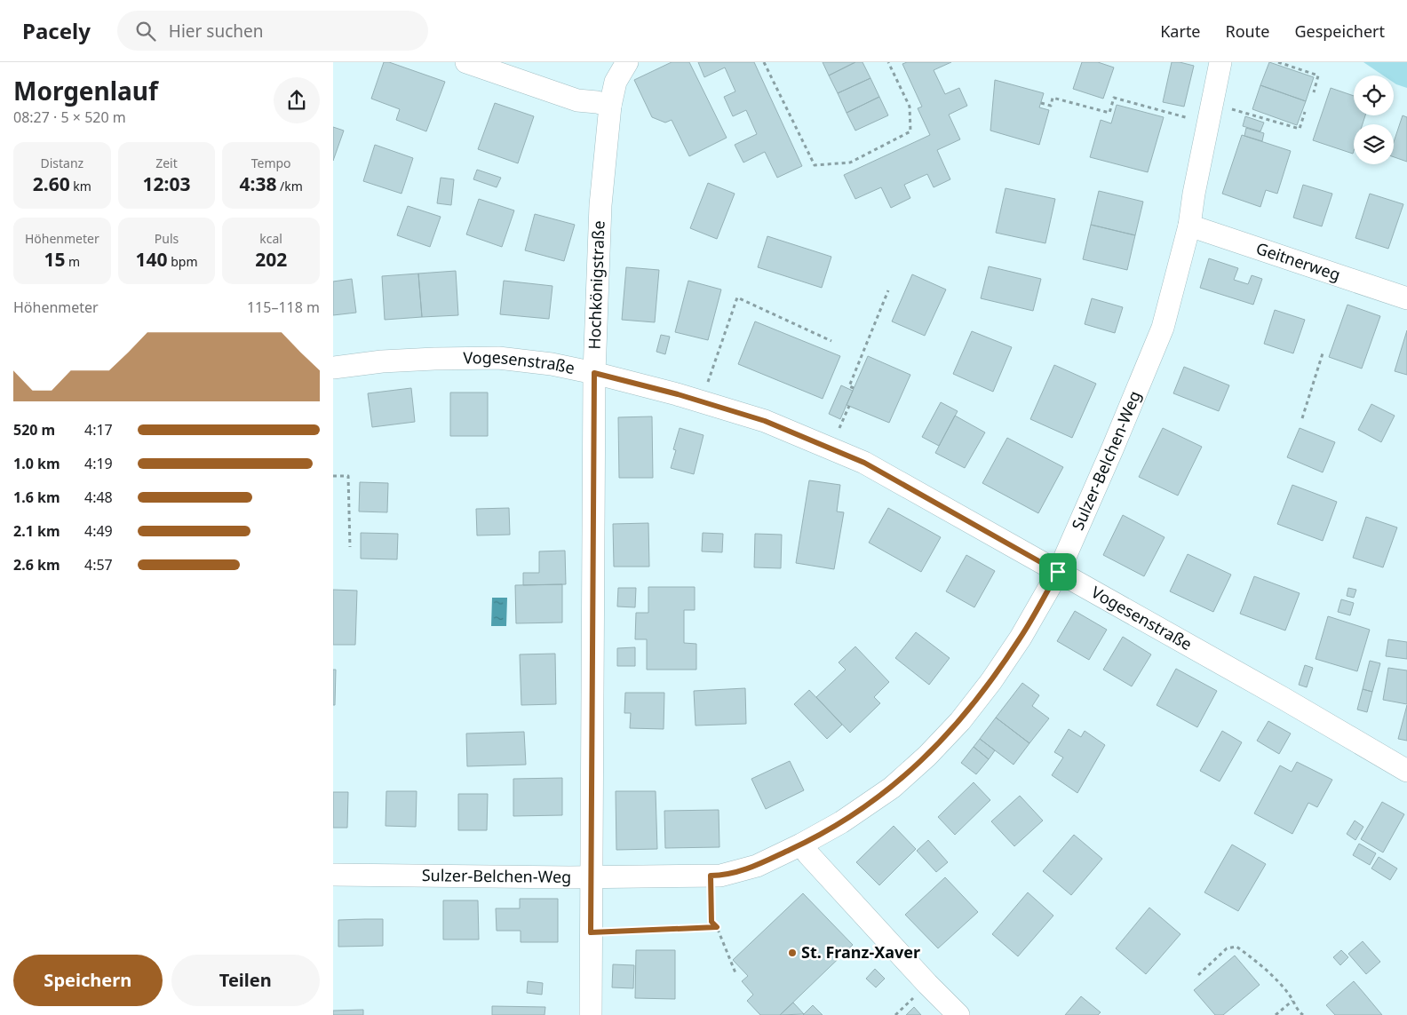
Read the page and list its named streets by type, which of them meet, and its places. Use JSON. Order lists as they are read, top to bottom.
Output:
{
  "streets": {
    "street": [
      "Geitnerweg",
      "Hochkönigstraße",
      "Vogesenstraße",
      "Sulzer-Belchen-Weg"
    ]
  },
  "crossings": [
    ["Geitnerweg", "Sulzer-Belchen-Weg"],
    ["Hochkönigstraße", "Vogesenstraße"],
    ["Hochkönigstraße", "Sulzer-Belchen-Weg"],
    ["Vogesenstraße", "Sulzer-Belchen-Weg"]
  ],
  "places": ["St. Franz-Xaver"],
  "page": {
    "header": "Pacely",
    "search": "Hier suchen",
    "nav": ["Karte", "Route", "Gespeichert"],
    "heading": ["Morgenlauf", "08:27 · 5 × 520 m"],
    "stats": [
      ["Distanz", "2.60 km"],
      ["Zeit", "12:03"],
      ["Tempo", "4:38 /km"],
      ["Höhenmeter", "15 m"],
      ["Puls", "140 bpm"],
      ["kcal", "202"]
    ],
    "chart": ["Höhenmeter", "115–118 m"],
    "list": [
      {
        "name": "520 m",
        "note": "4:17"
      },
      {
        "name": "1.0 km",
        "note": "4:19"
      },
      {
        "name": "1.6 km",
        "note": "4:48"
      },
      {
        "name": "2.1 km",
        "note": "4:49"
      },
      {
        "name": "2.6 km",
        "note": "4:57"
      }
    ],
    "buttons": ["Speichern", "Teilen"]
  }
}
